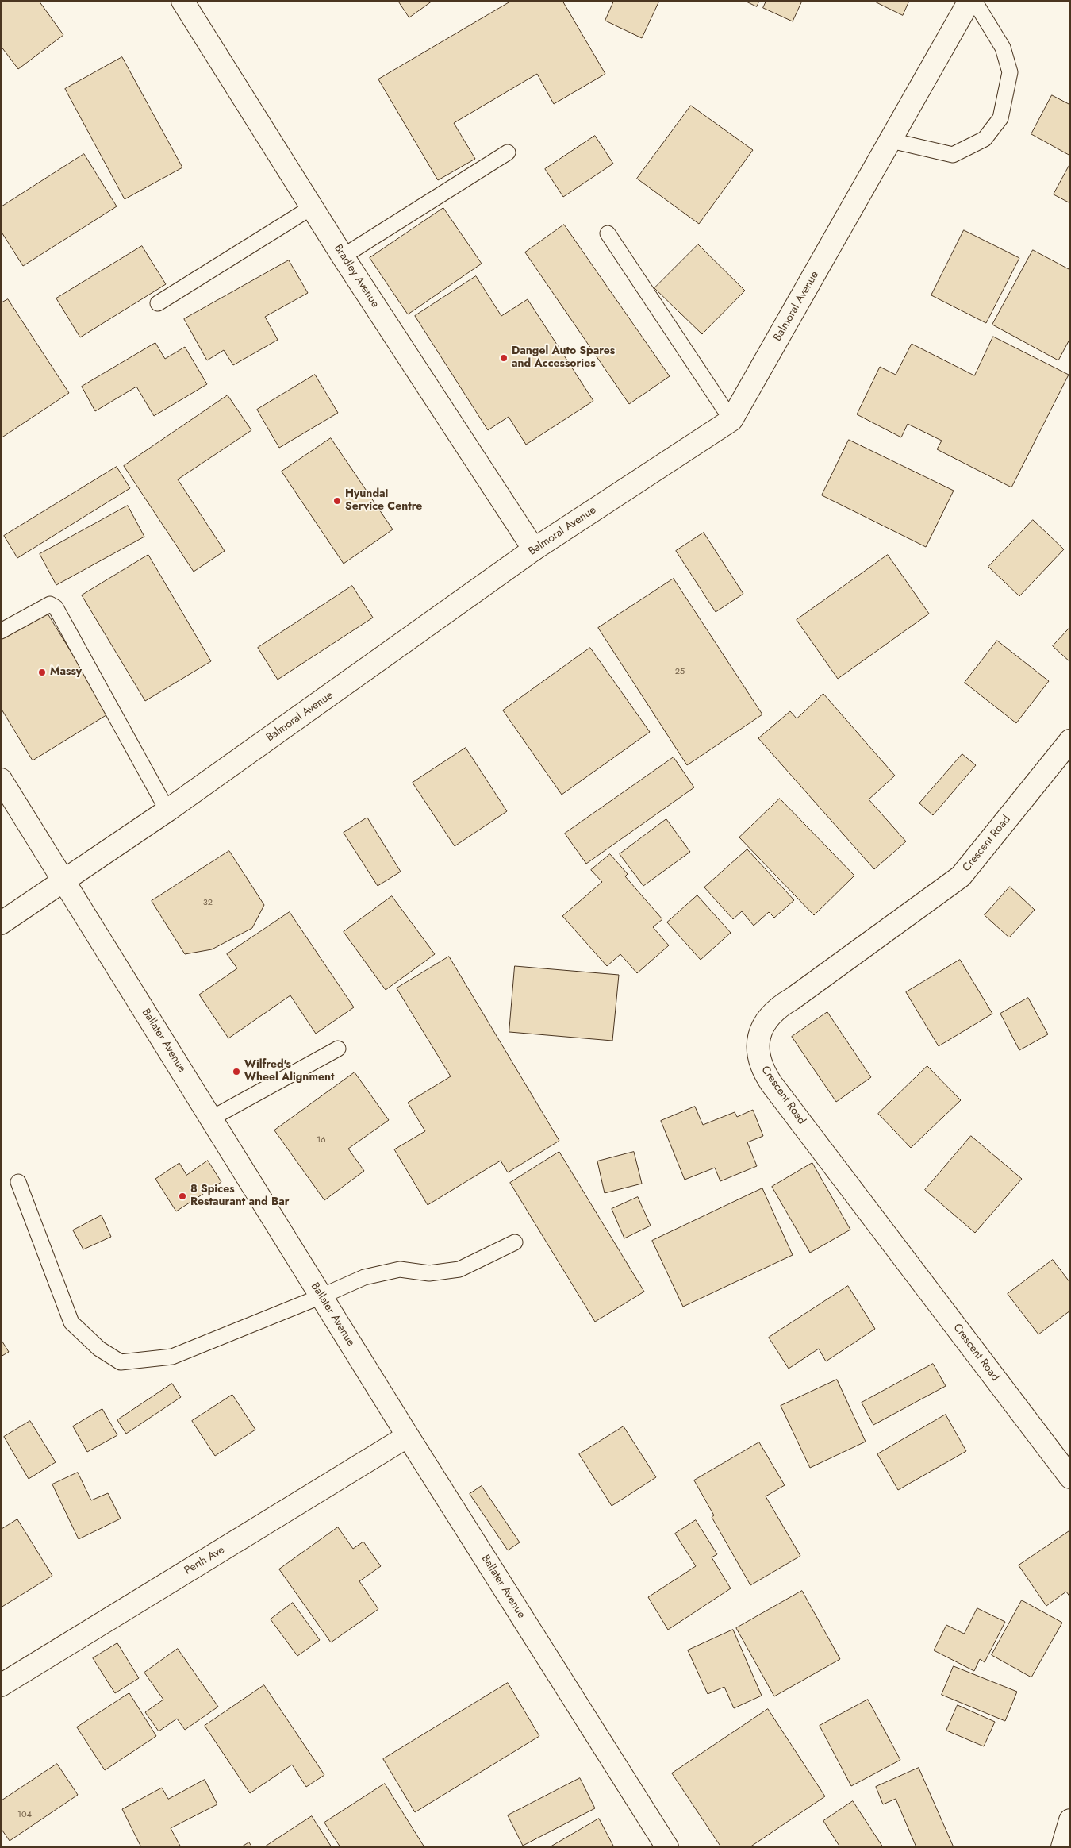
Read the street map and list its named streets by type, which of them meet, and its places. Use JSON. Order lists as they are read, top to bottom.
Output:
{
  "streets": {
    "street": [
      "Bradley Avenue",
      "Balmoral Avenue",
      "Crescent Road",
      "Ballater Avenue",
      "Perth Ave"
    ]
  },
  "crossings": [
    ["Bradley Avenue", "Balmoral Avenue"],
    ["Balmoral Avenue", "Ballater Avenue"],
    ["Ballater Avenue", "Perth Ave"]
  ],
  "places": [
    "Dangel Auto Spares and Accessories",
    "Hyundai Service Centre",
    "Massy",
    "Wilfred's Wheel Alignment",
    "8 Spices Restaurant and Bar"
  ],
  "house_numbers": [
    "25",
    "32",
    "16",
    "104"
  ]
}
